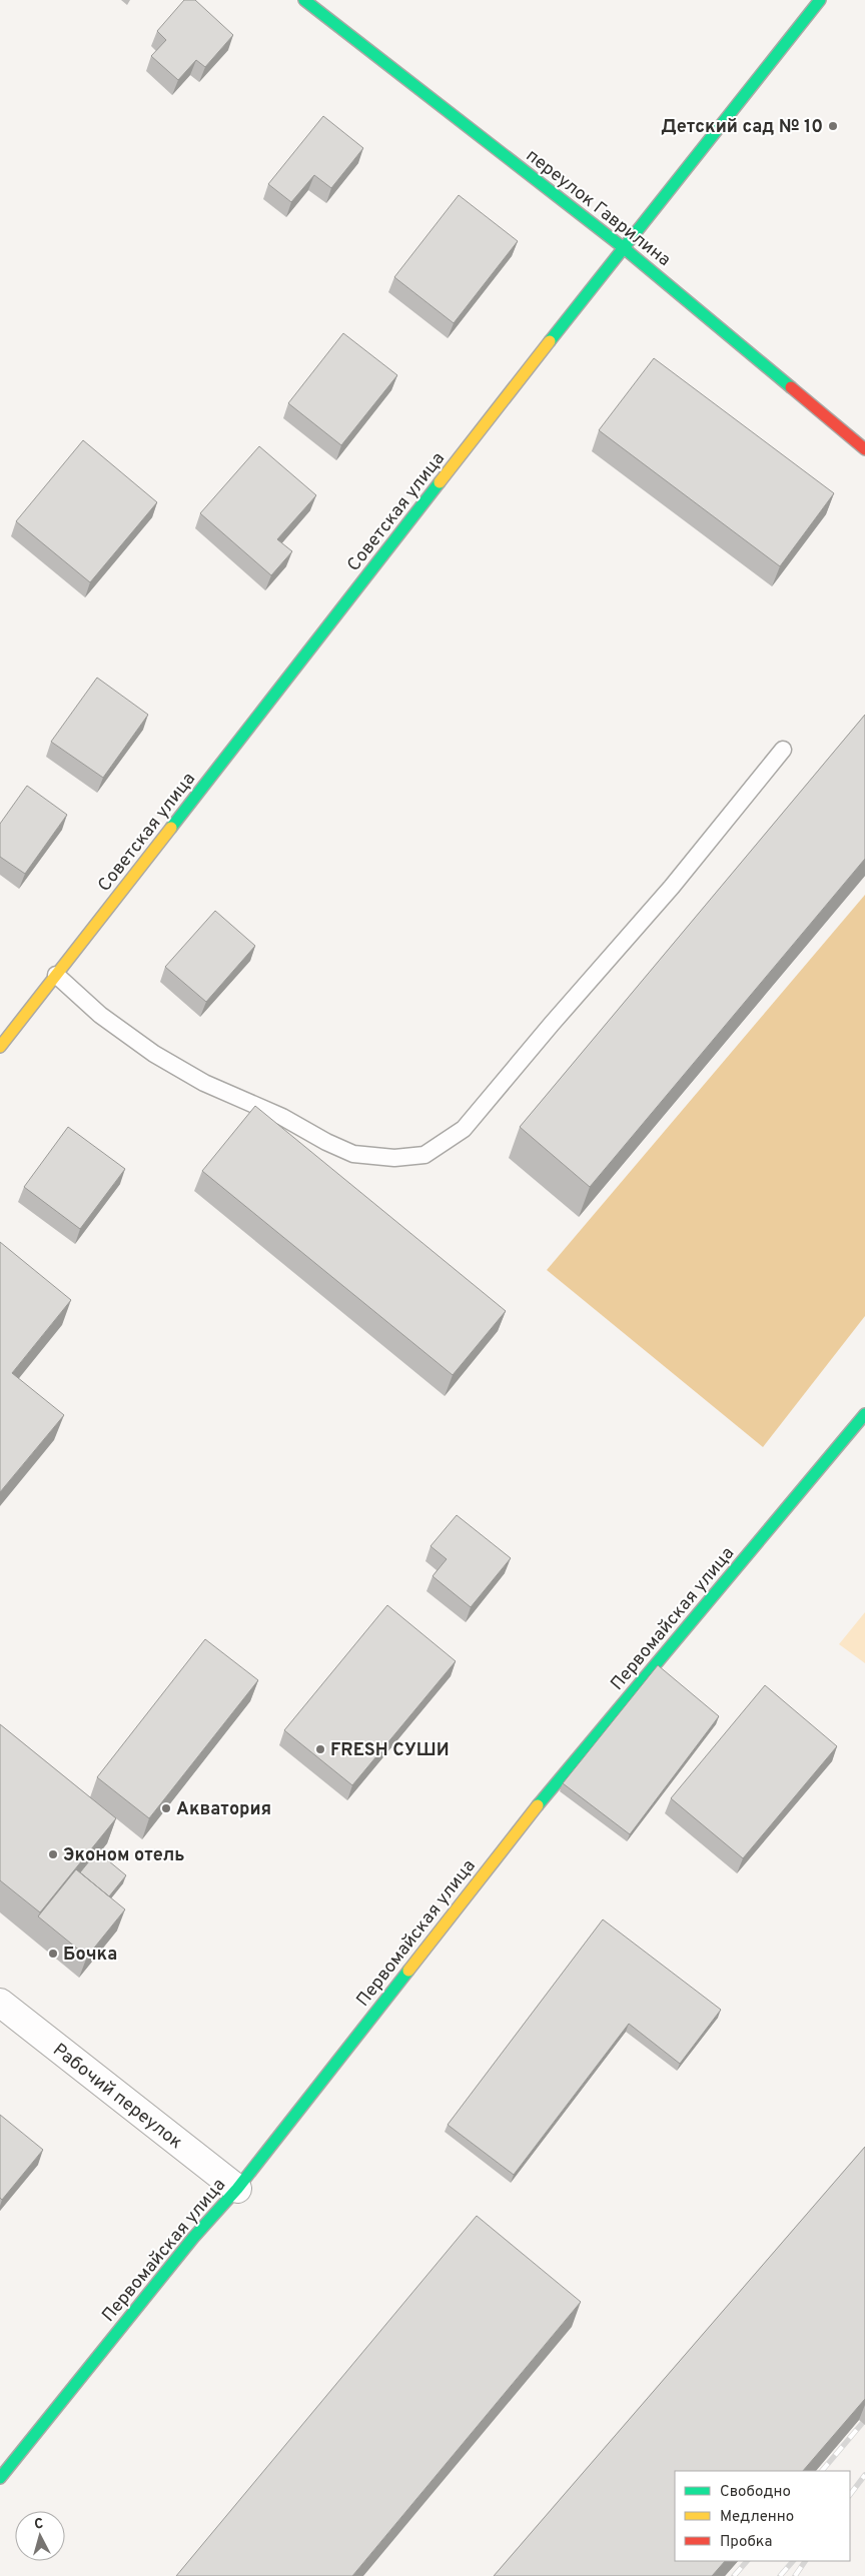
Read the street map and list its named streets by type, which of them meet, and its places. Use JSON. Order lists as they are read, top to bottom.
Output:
{
  "streets": {
    "street": [
      "переулок Гаврилина",
      "Советская улица",
      "Первомайская улица",
      "Рабочий переулок"
    ]
  },
  "crossings": [
    ["переулок Гаврилина", "Советская улица"],
    ["Первомайская улица", "Рабочий переулок"]
  ],
  "places": [
    "Детский сад № 10",
    "FRESH СУШИ",
    "Акватория",
    "Эконом отель",
    "Бочка"
  ],
  "legend": ["Свободно", "Медленно", "Пробка"],
  "north": "top"
}
